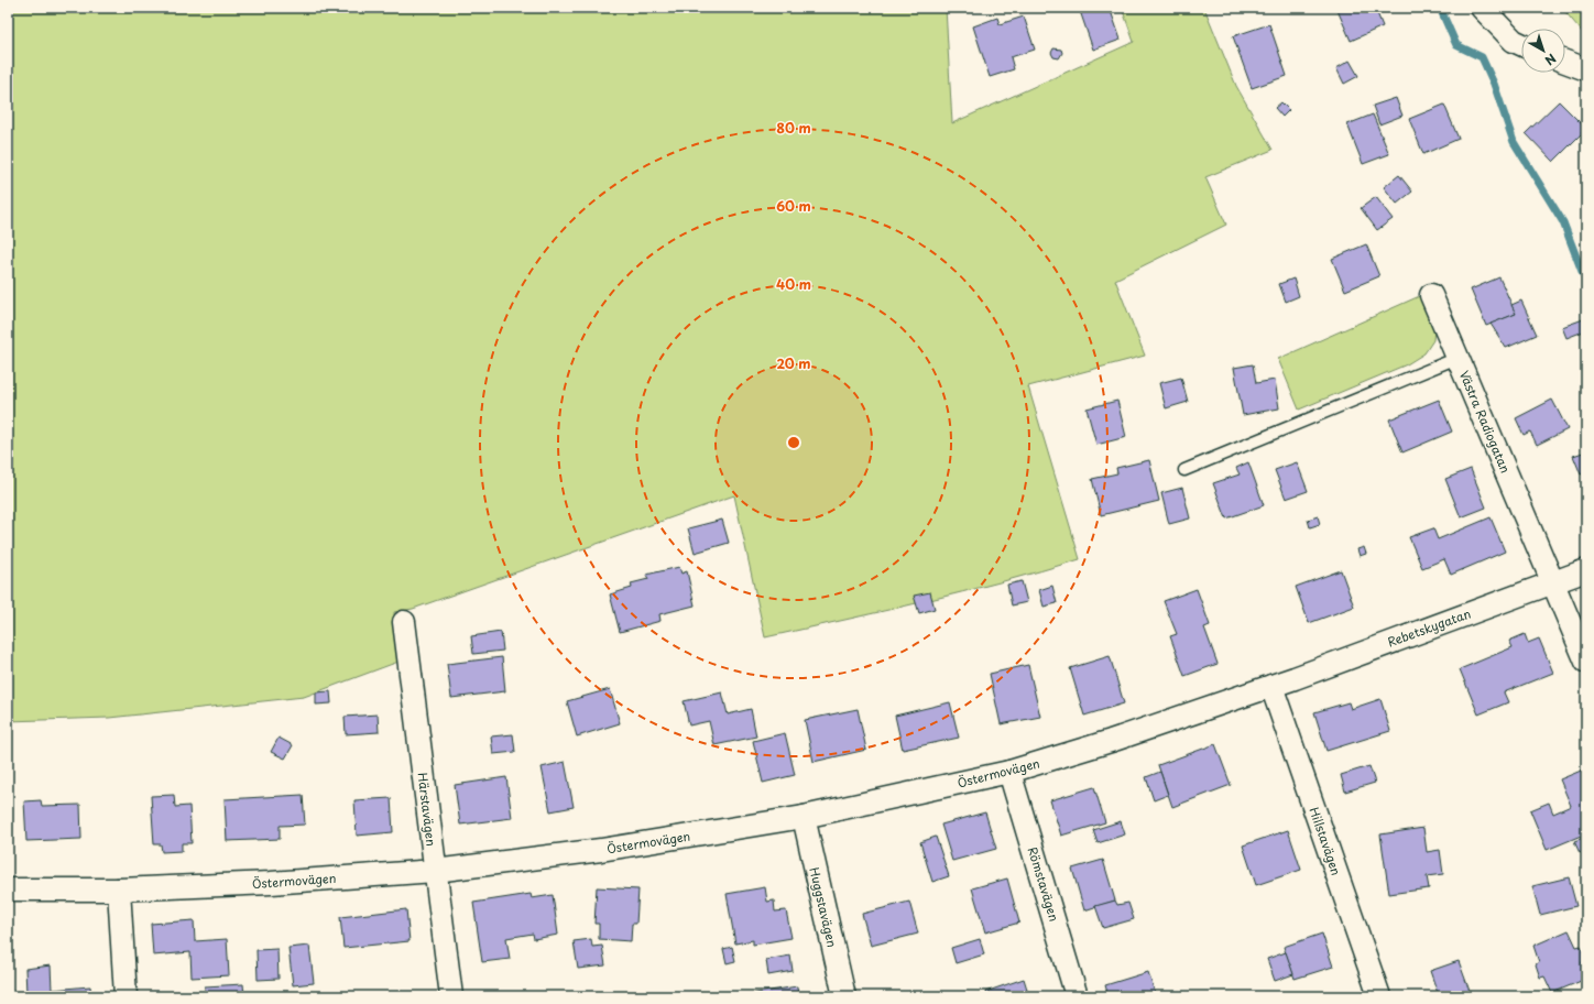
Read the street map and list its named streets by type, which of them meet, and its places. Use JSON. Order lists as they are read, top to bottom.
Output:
{
  "streets": {
    "street": [
      "Västra Radiogatan",
      "Rebetskygatan",
      "Östermovägen",
      "Härstavägen",
      "Hillstavägen",
      "Römstavägen",
      "Huggstavägen"
    ]
  },
  "crossings": [
    ["Västra Radiogatan", "Rebetskygatan"],
    ["Rebetskygatan", "Östermovägen"],
    ["Rebetskygatan", "Hillstavägen"],
    ["Östermovägen", "Härstavägen"],
    ["Östermovägen", "Hillstavägen"],
    ["Östermovägen", "Römstavägen"],
    ["Östermovägen", "Huggstavägen"]
  ],
  "north": "bottom right",
  "rings": [
    "80 m",
    "60 m",
    "40 m",
    "20 m"
  ]
}
